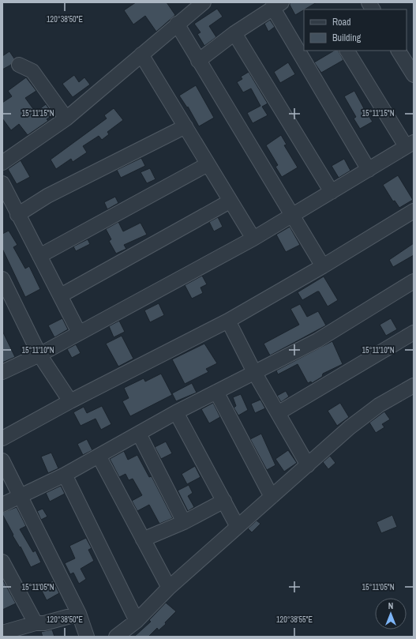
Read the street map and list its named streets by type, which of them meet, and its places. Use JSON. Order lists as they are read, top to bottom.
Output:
{
  "legend": ["Road", "Building"],
  "north": "top",
  "coordinates": [
    "120°38'50\"E",
    "15°11'15\"N",
    "15°11'10\"N",
    "15°11'05\"N",
    "120°38'55\"E"
  ]
}
